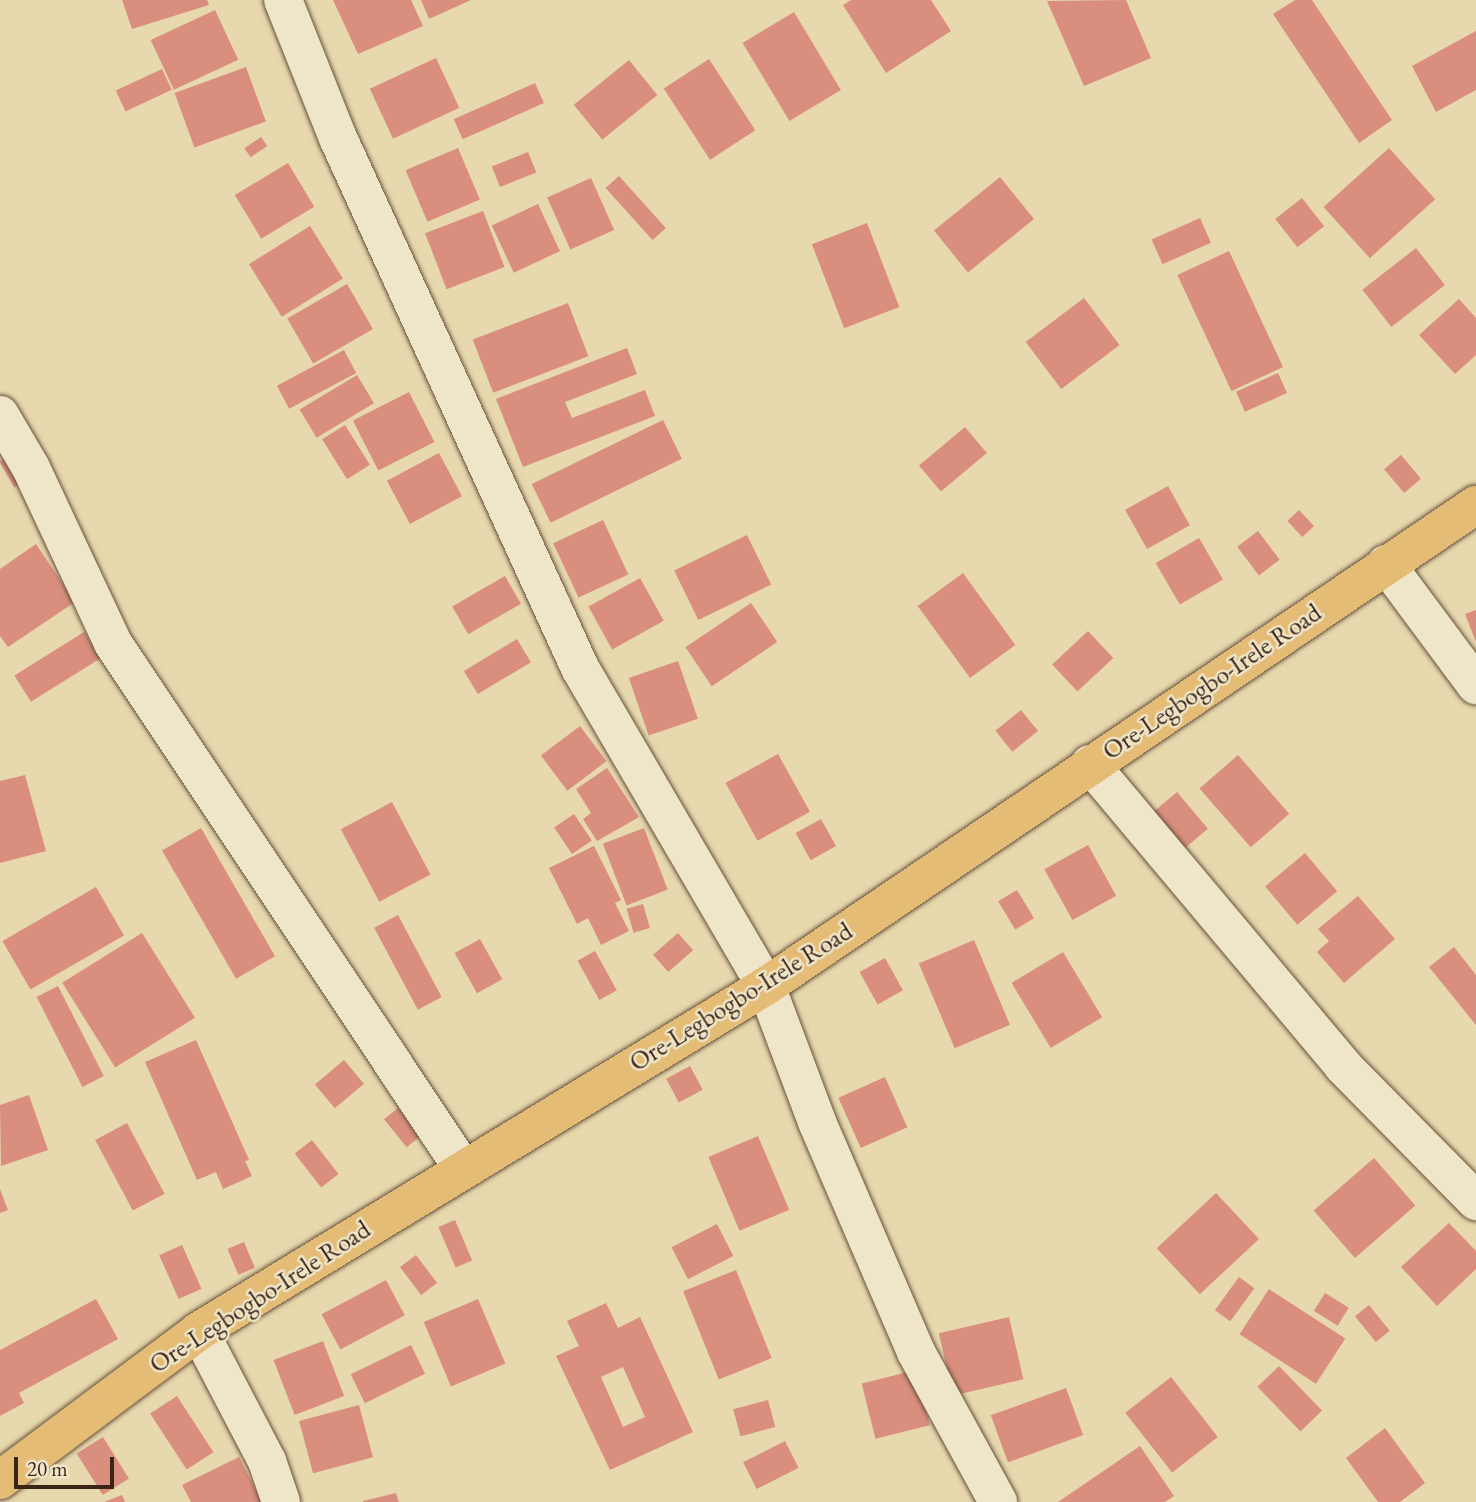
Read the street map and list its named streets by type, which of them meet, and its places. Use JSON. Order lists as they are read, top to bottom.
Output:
{
  "streets": {
    "main road": ["Ore-Legbogbo-Irele Road"]
  },
  "scale_bar": "20 m"
}
